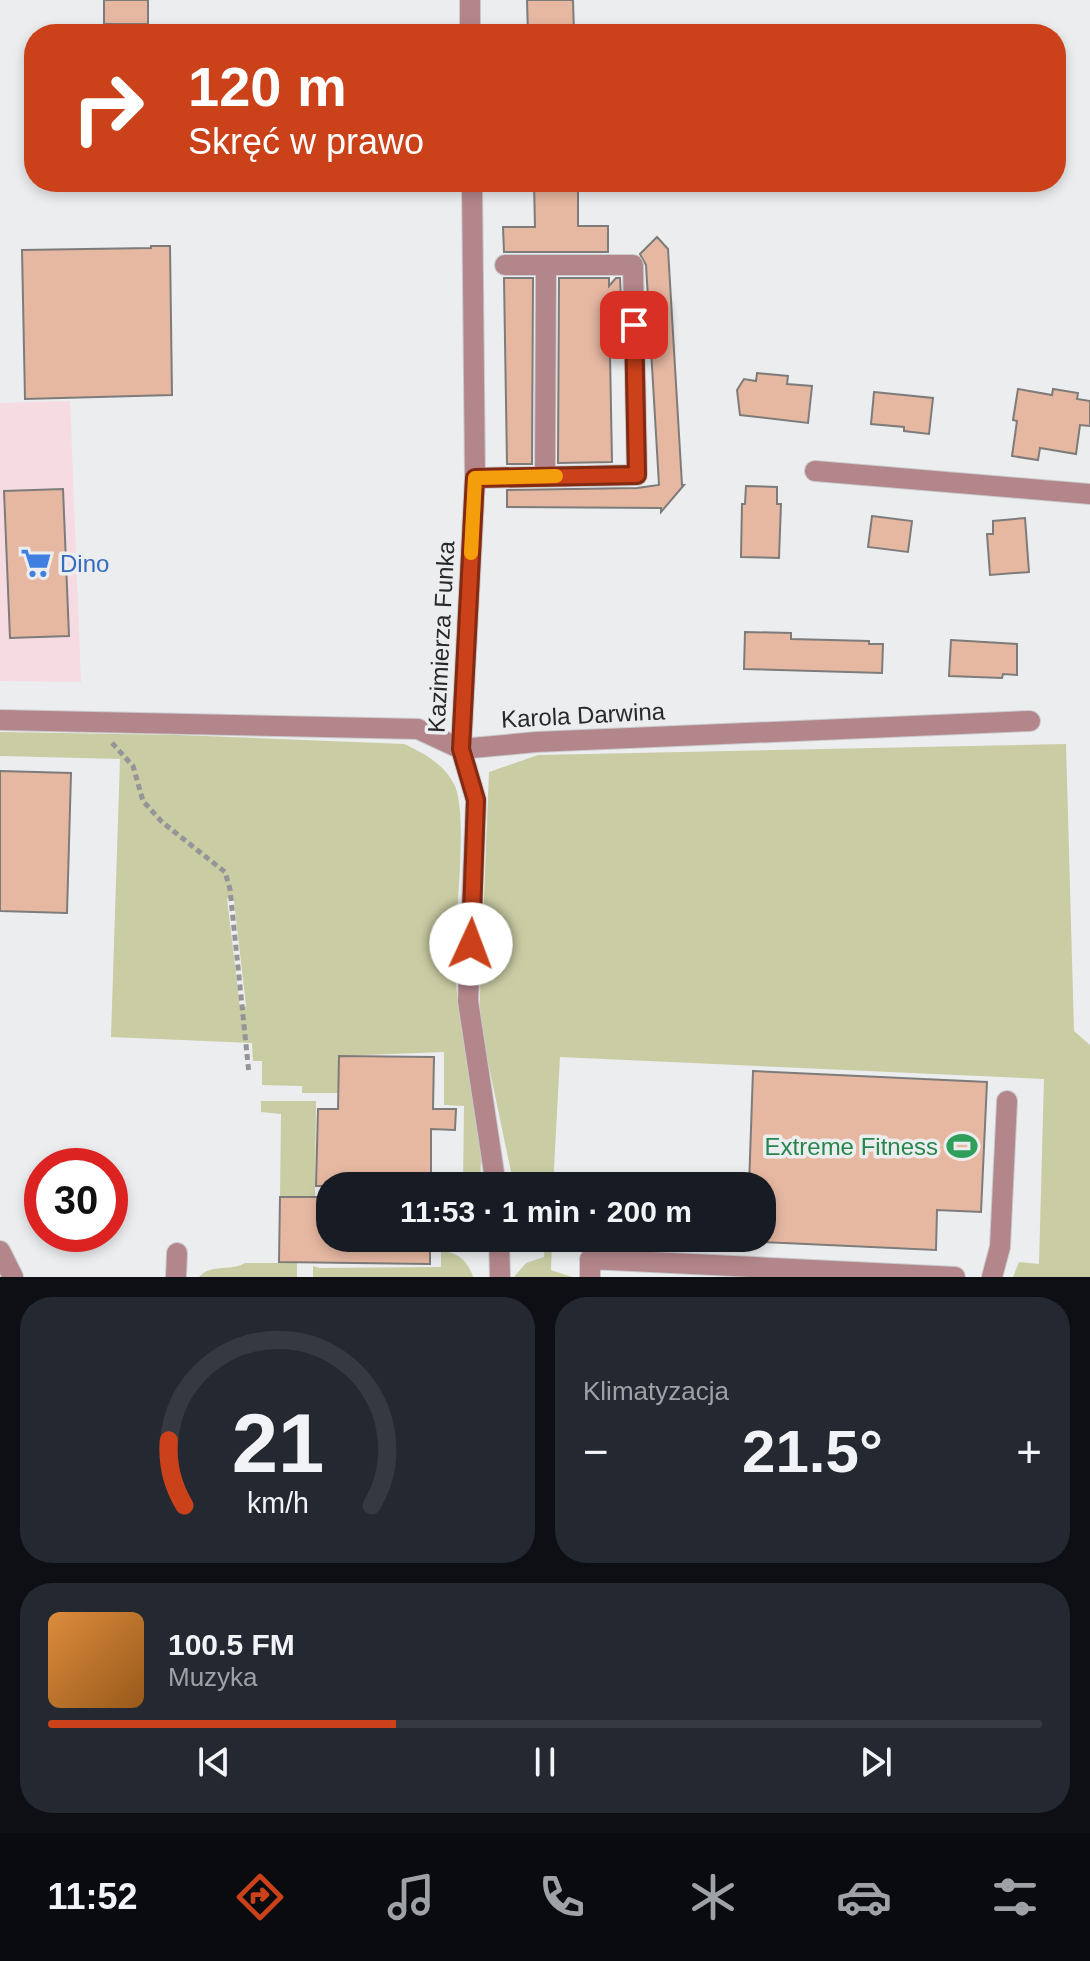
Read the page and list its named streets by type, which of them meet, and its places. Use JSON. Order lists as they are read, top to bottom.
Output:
{
  "streets": {
    "street": ["Kazimierza Funka", "Karola Darwina"]
  },
  "crossings": [
    ["Kazimierza Funka", "Karola Darwina"]
  ],
  "places": {
    "supermarket": ["Dino"],
    "sports": ["Extreme Fitness"]
  },
  "page": {
    "turn": ["120 m", "Skręć w prawo"],
    "limit": "30",
    "trip": "11:53 · 1 min · 200 m",
    "tile": "Klimatyzacja",
    "heat": ["−", "21.5°", "+"],
    "song": ["100.5 FM", "Muzyka"],
    "tabs": "11:52",
    "gauge": ["21", "km/h"]
  }
}
